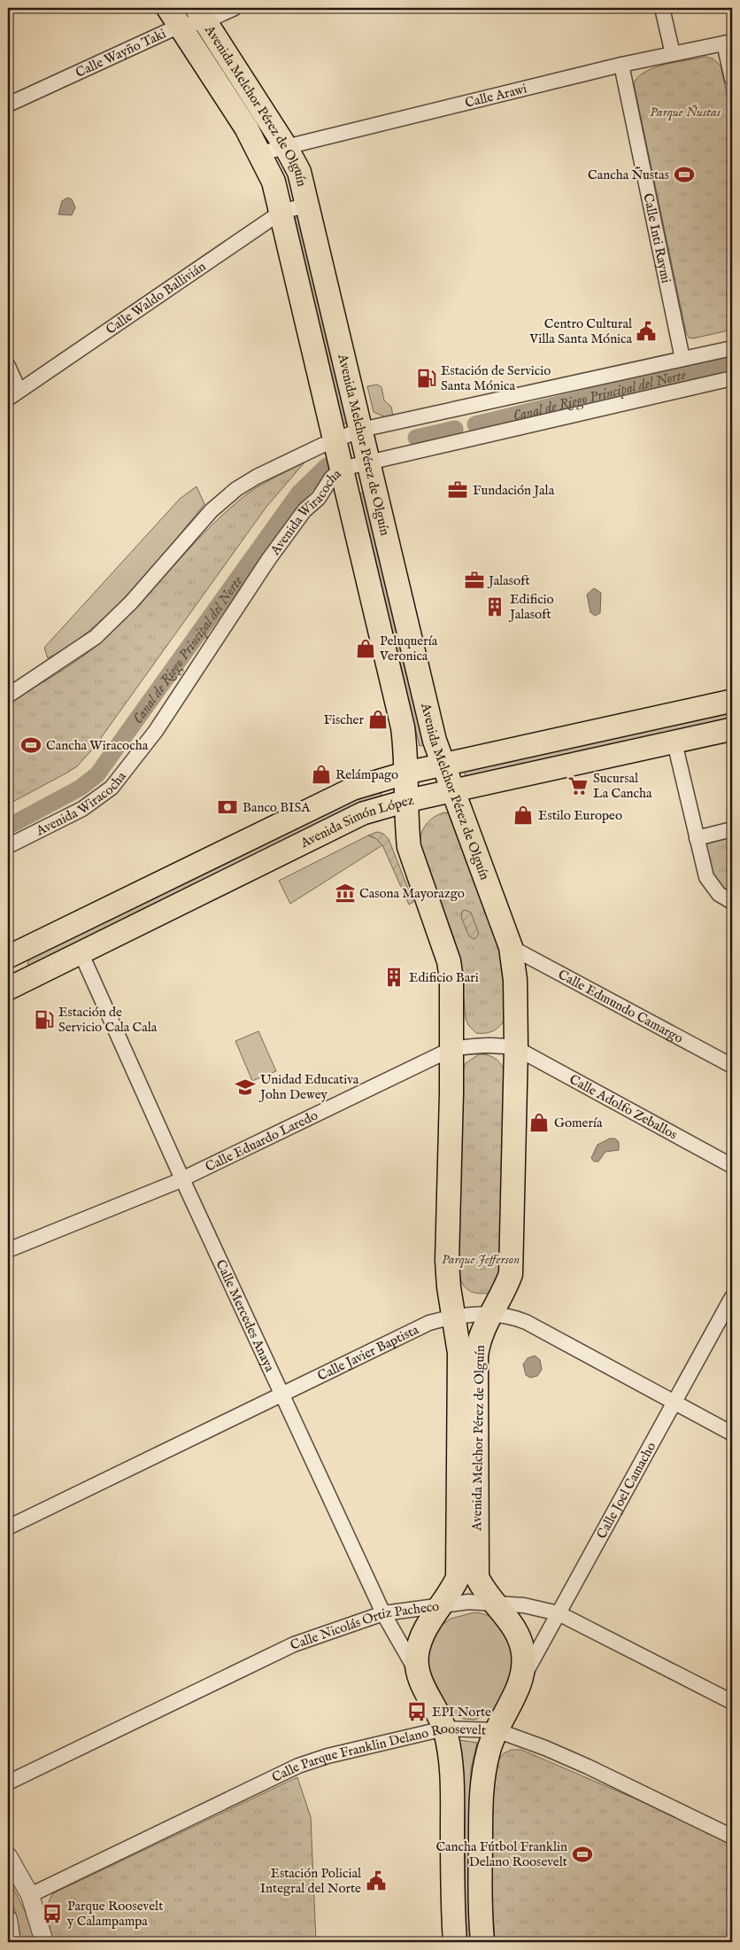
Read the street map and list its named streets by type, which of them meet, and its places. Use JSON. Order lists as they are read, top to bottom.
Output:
{
  "streets": {
    "highway": ["Avenida Melchor Pérez de Olguín"],
    "main road": ["Avenida Simón López"],
    "street": [
      "Calle Wayño Taki",
      "Calle Arawi",
      "Calle Inti Raymi",
      "Calle Waldo Ballivián",
      "Avenida Wiracocha",
      "Calle Edmundo Camargo",
      "Calle Adolfo Zeballos",
      "Calle Eduardo Laredo",
      "Calle Mercedes Anaya",
      "Calle Javier Baptista",
      "Calle Joel Camacho",
      "Calle Nicolás Ortiz Pacheco",
      "Calle Parque Franklin Delano Roosevelt"
    ]
  },
  "crossings": [
    ["Calle Wayño Taki", "Avenida Melchor Pérez de Olguín"],
    ["Calle Arawi", "Avenida Melchor Pérez de Olguín"],
    ["Calle Arawi", "Calle Inti Raymi"],
    ["Avenida Melchor Pérez de Olguín", "Calle Waldo Ballivián"],
    ["Avenida Melchor Pérez de Olguín", "Avenida Wiracocha"],
    ["Avenida Melchor Pérez de Olguín", "Avenida Simón López"],
    ["Avenida Melchor Pérez de Olguín", "Calle Edmundo Camargo"],
    ["Avenida Melchor Pérez de Olguín", "Calle Adolfo Zeballos"],
    ["Avenida Melchor Pérez de Olguín", "Calle Eduardo Laredo"],
    ["Avenida Melchor Pérez de Olguín", "Calle Mercedes Anaya"],
    ["Avenida Melchor Pérez de Olguín", "Calle Javier Baptista"],
    ["Avenida Melchor Pérez de Olguín", "Calle Joel Camacho"],
    ["Avenida Melchor Pérez de Olguín", "Calle Nicolás Ortiz Pacheco"],
    ["Avenida Melchor Pérez de Olguín", "Calle Parque Franklin Delano Roosevelt"],
    ["Avenida Simón López", "Calle Mercedes Anaya"],
    ["Calle Adolfo Zeballos", "Calle Eduardo Laredo"],
    ["Calle Eduardo Laredo", "Calle Mercedes Anaya"],
    ["Calle Mercedes Anaya", "Calle Javier Baptista"],
    ["Calle Mercedes Anaya", "Calle Joel Camacho"],
    ["Calle Mercedes Anaya", "Calle Nicolás Ortiz Pacheco"],
    ["Calle Mercedes Anaya", "Calle Parque Franklin Delano Roosevelt"],
    ["Calle Javier Baptista", "Calle Joel Camacho"],
    ["Calle Joel Camacho", "Calle Nicolás Ortiz Pacheco"],
    ["Calle Joel Camacho", "Calle Parque Franklin Delano Roosevelt"],
    ["Calle Nicolás Ortiz Pacheco", "Calle Parque Franklin Delano Roosevelt"]
  ],
  "water": ["Canal de Riego Principal del Norte"],
  "parks": ["Parque Ñustas", "Parque Jefferson"],
  "places": {
    "sports": ["Cancha Ñustas", "Cancha Wiracocha", "Cancha Fútbol Franklin Delano Roosevelt"],
    "public building": ["Centro Cultural Villa Santa Mónica", "Estación Policial Integral del Norte"],
    "fuel station": ["Estación de Servicio Santa Mónica", "Estación de Servicio Cala Cala"],
    "office": ["Fundación Jala", "Jalasoft"],
    "building": ["Edificio Jalasoft", "Edificio Bari"],
    "shop": [
      "Peluquería Veronica",
      "Fischer",
      "Relámpago",
      "Estilo Europeo",
      "Gomería"
    ],
    "supermarket": ["Sucursal La Cancha"],
    "bank": ["Banco BISA"],
    "museum": ["Casona Mayorazgo"],
    "school or university": ["Unidad Educativa John Dewey"],
    "bus stop": ["EPI Norte", "Parque Roosevelt y Calampampa"]
  }
}
